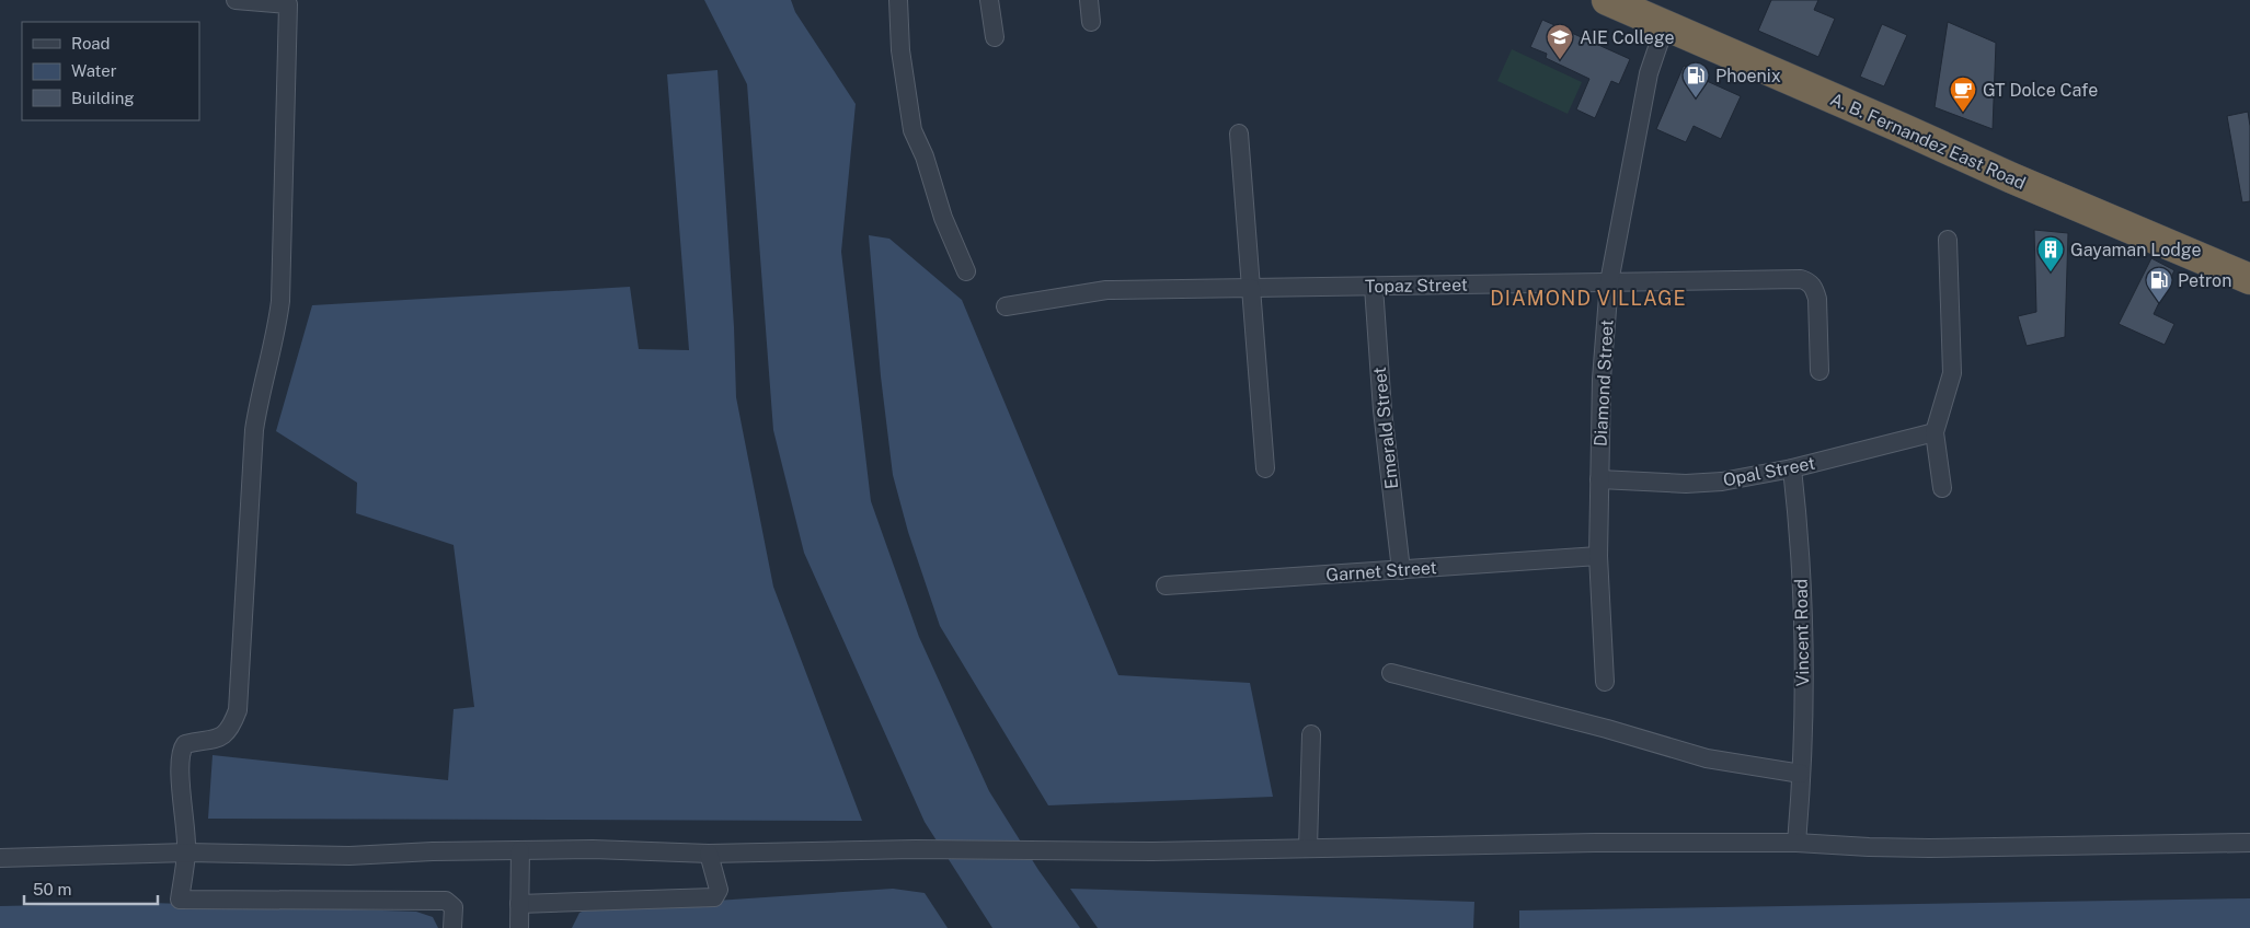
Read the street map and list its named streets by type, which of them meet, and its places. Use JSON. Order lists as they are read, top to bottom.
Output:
{
  "streets": {
    "highway": ["A. B. Fernandez East Road"],
    "street": [
      "Topaz Street",
      "Diamond Street",
      "Emerald Street",
      "Opal Street",
      "Garnet Street",
      "Vincent Road"
    ]
  },
  "crossings": [
    ["A. B. Fernandez East Road", "Diamond Street"],
    ["Topaz Street", "Diamond Street"],
    ["Topaz Street", "Emerald Street"],
    ["Diamond Street", "Opal Street"],
    ["Diamond Street", "Garnet Street"],
    ["Emerald Street", "Garnet Street"],
    ["Opal Street", "Vincent Road"]
  ],
  "districts": ["DIAMOND VILLAGE"],
  "places": {
    "school or university": ["AIE College"],
    "fuel station": ["Phoenix", "Petron"],
    "cafe": ["GT Dolce Cafe"],
    "building": ["Gayaman Lodge"]
  },
  "legend": ["Road", "Water", "Building"],
  "scale_bar": "50 m"
}
